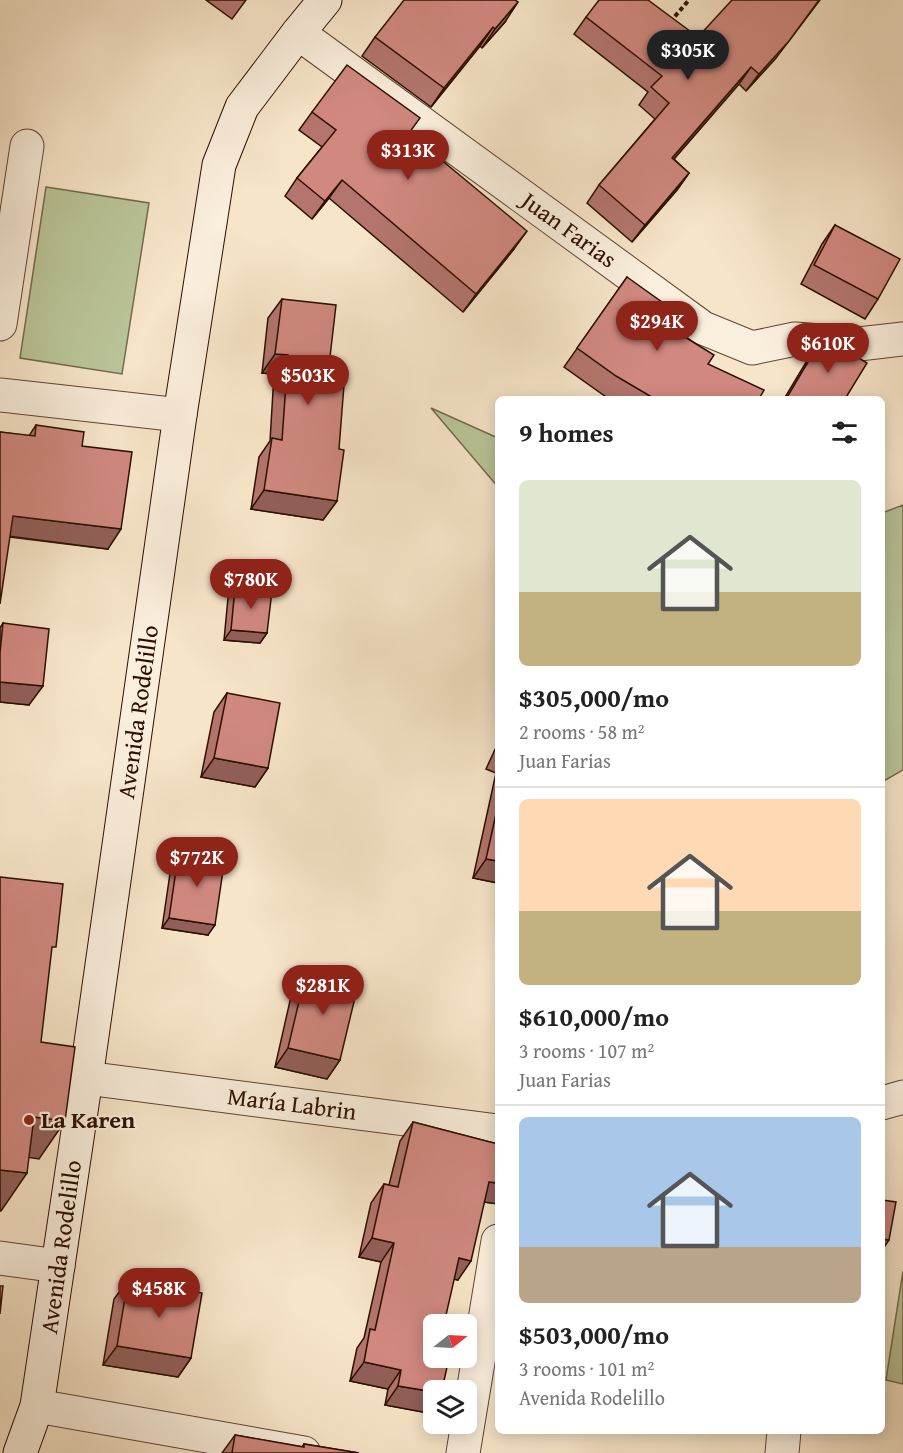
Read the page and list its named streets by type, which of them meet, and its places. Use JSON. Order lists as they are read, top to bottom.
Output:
{
  "streets": {
    "street": ["Juan Farias", "Avenida Rodelillo", "María Labrin"]
  },
  "crossings": [
    ["Juan Farias", "Avenida Rodelillo"],
    ["Avenida Rodelillo", "María Labrin"]
  ],
  "places": ["La Karen"],
  "north": "right",
  "page": {
    "price": [
      "$305K",
      "$313K",
      "$294K",
      "$610K",
      "$503K",
      "$780K",
      "$772K",
      "$281K",
      "$458K"
    ],
    "heading": "9 homes",
    "list": [
      {
        "name": "$305,000/mo",
        "note": "2 rooms · 58 m² · Juan Farias"
      },
      {
        "name": "$610,000/mo",
        "note": "3 rooms · 107 m² · Juan Farias"
      },
      {
        "name": "$503,000/mo",
        "note": "3 rooms · 101 m² · Avenida Rodelillo"
      }
    ]
  }
}
